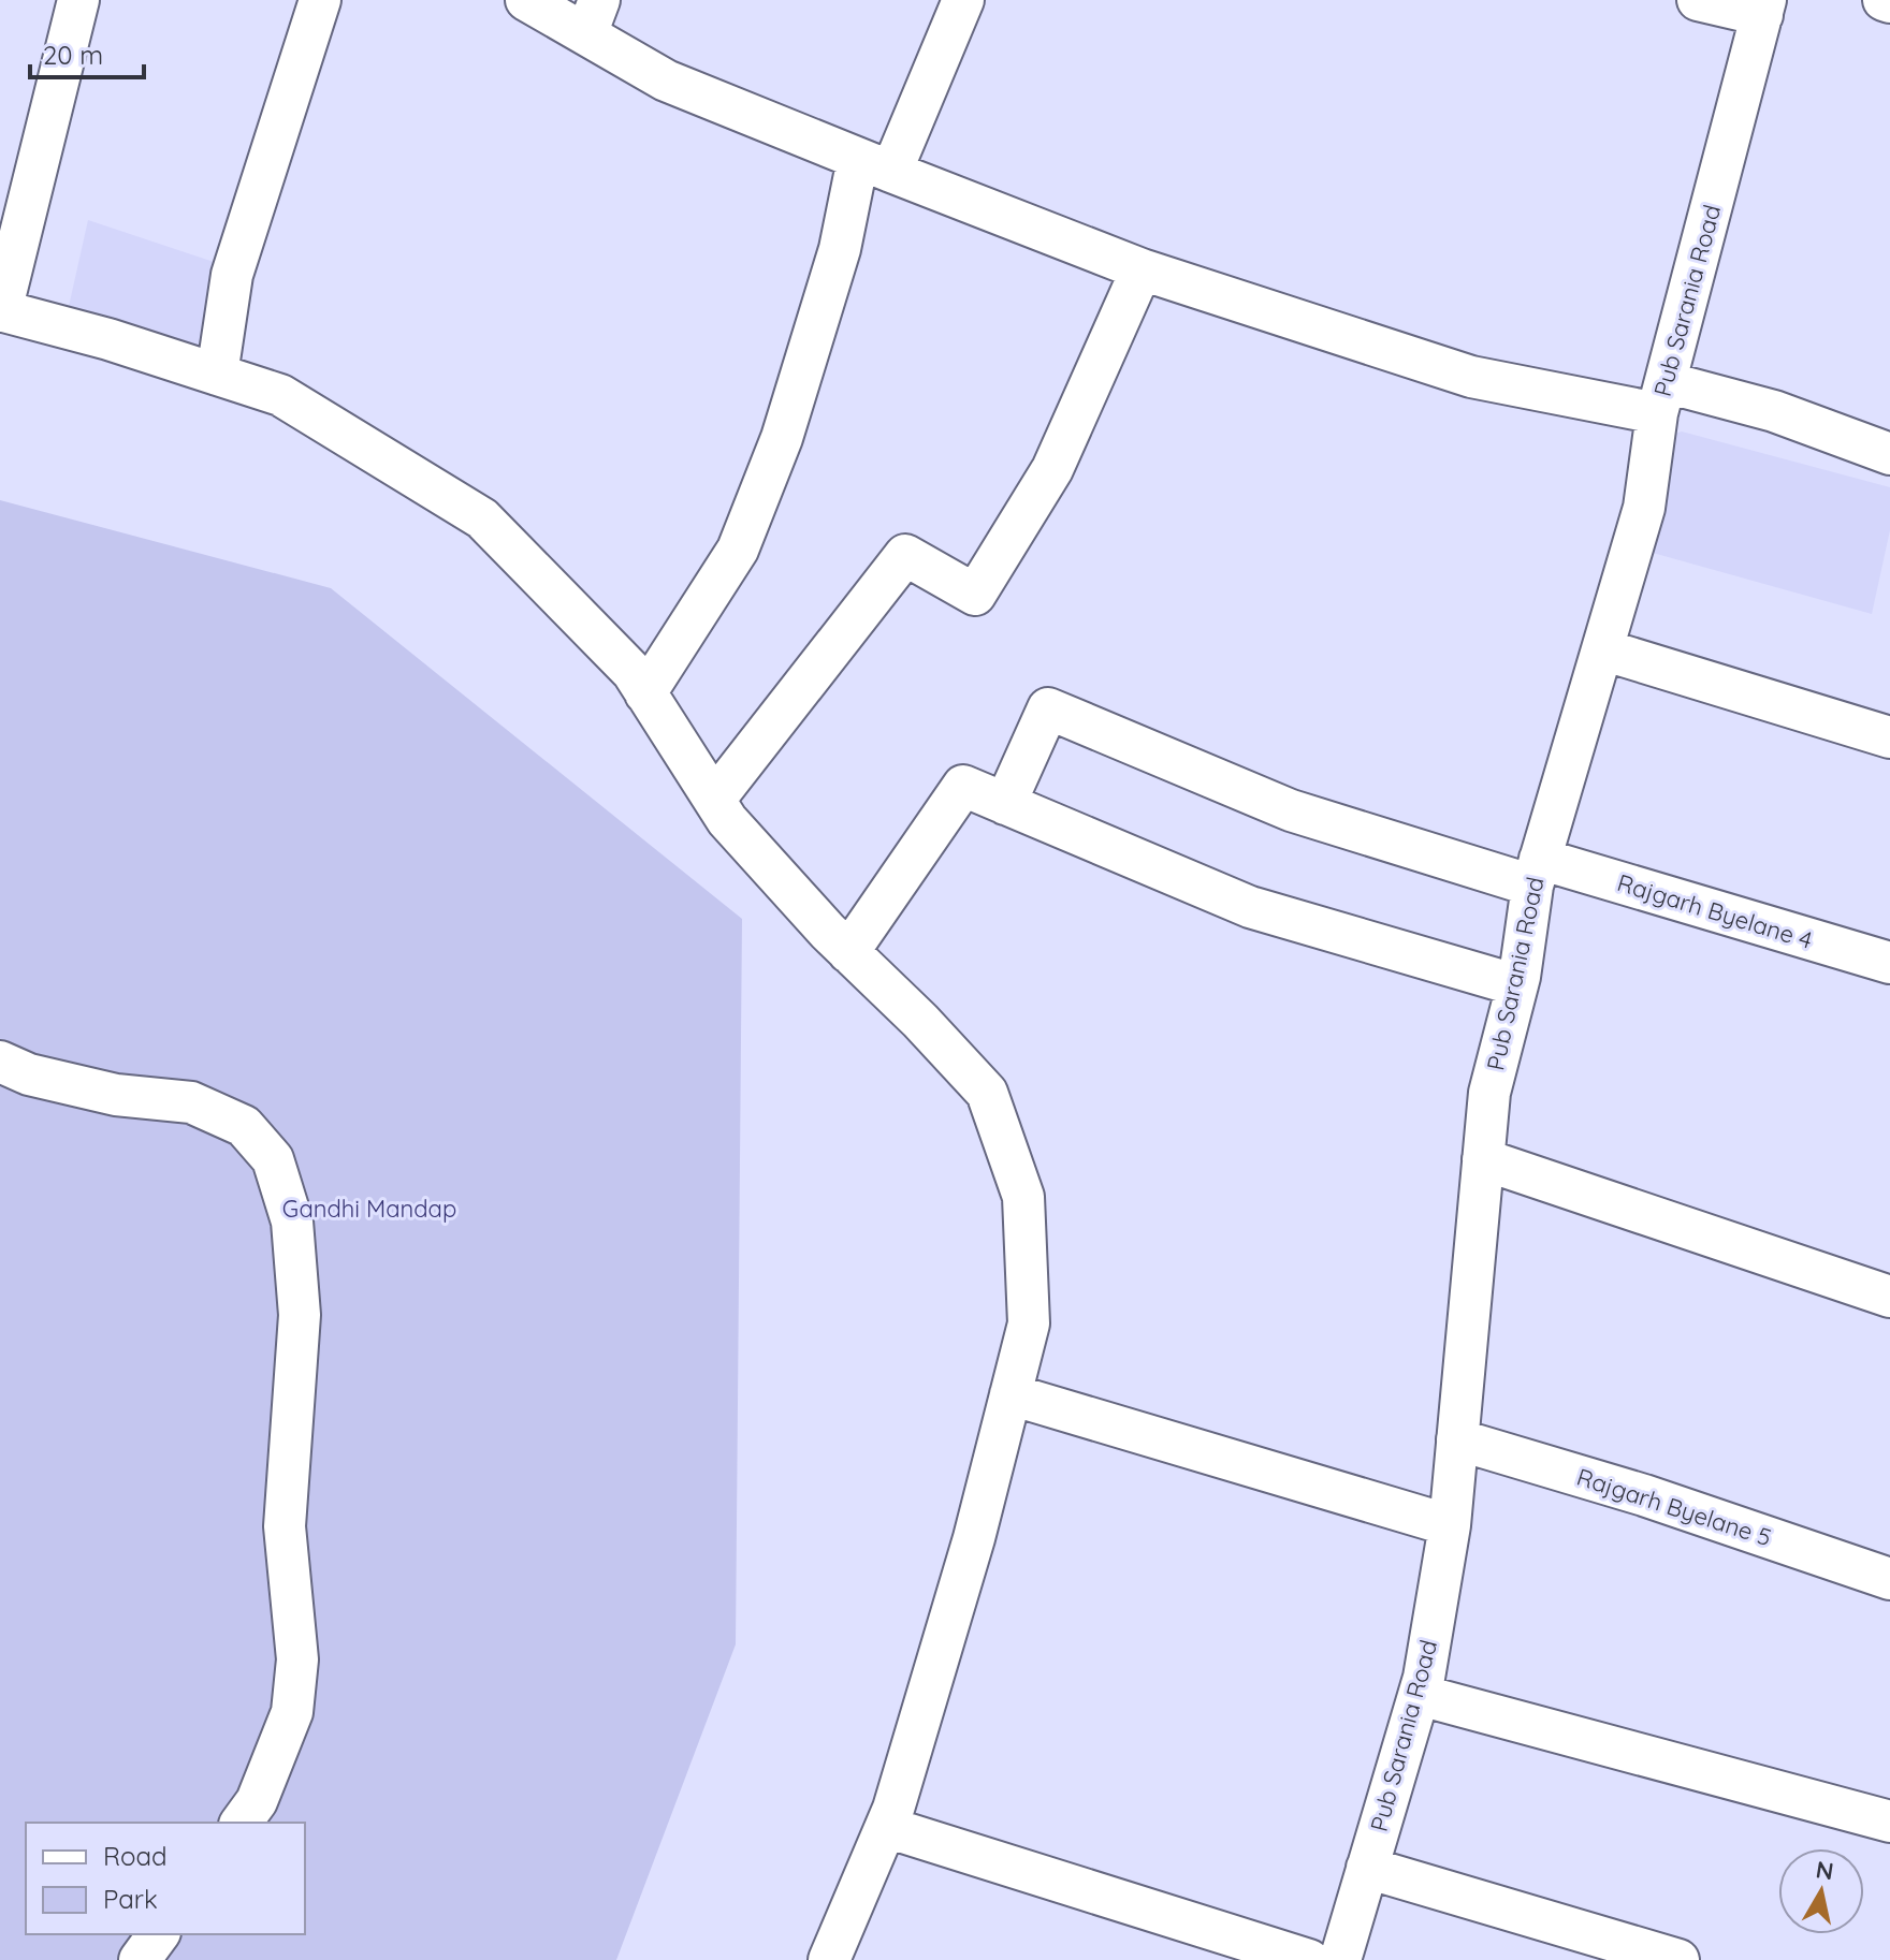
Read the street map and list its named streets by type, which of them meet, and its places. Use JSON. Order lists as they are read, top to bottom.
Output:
{
  "streets": {
    "street": ["Pub Sarania Road", "Rajgarh Byelane 4", "Rajgarh Byelane 5"]
  },
  "crossings": [
    ["Pub Sarania Road", "Rajgarh Byelane 4"],
    ["Pub Sarania Road", "Rajgarh Byelane 5"]
  ],
  "parks": ["Gandhi Mandap"],
  "legend": ["Road", "Park"],
  "scale_bar": "20 m",
  "north": "top"
}
